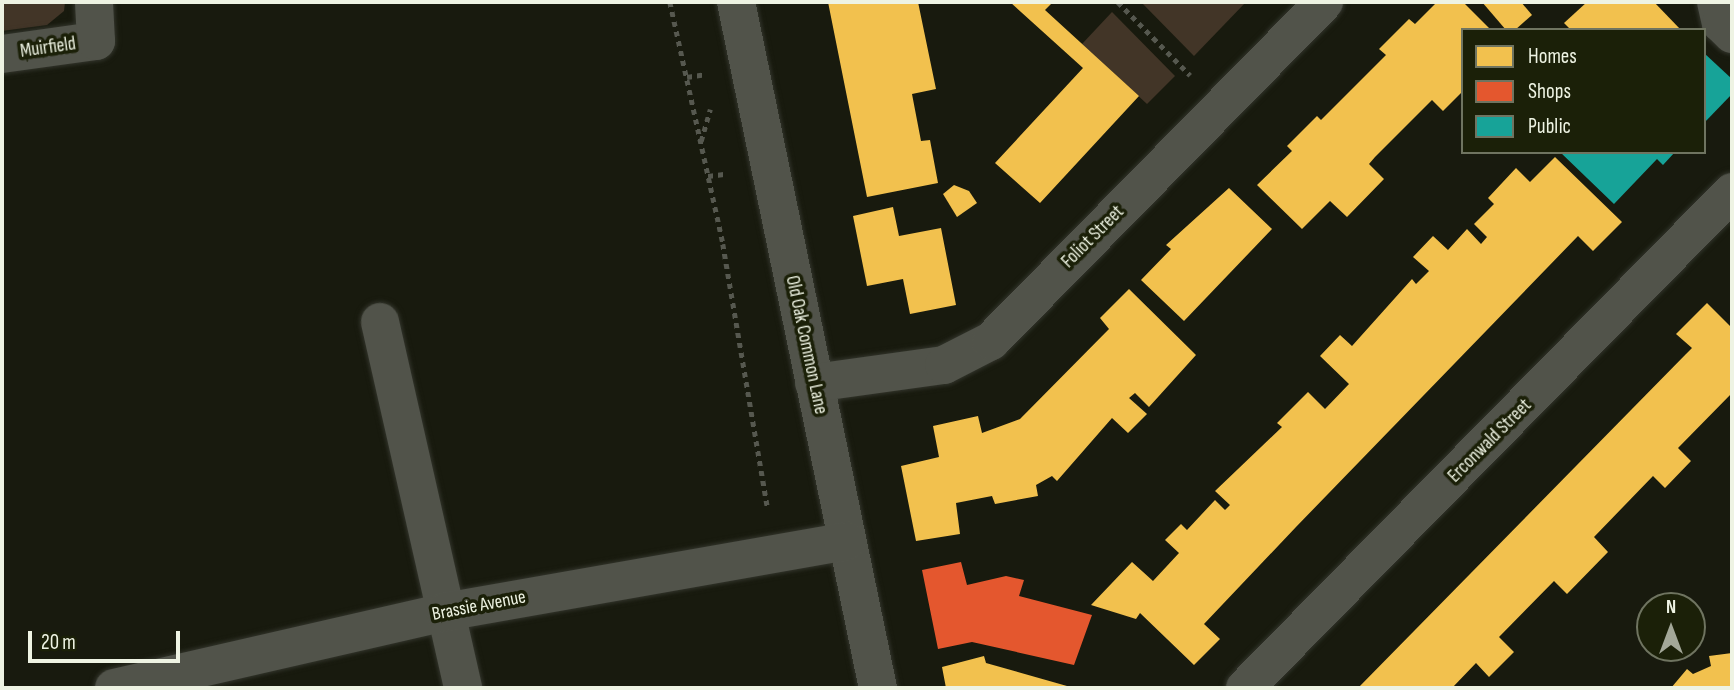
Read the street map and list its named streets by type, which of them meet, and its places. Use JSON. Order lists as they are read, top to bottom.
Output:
{
  "streets": {
    "street": [
      "Muirfield",
      "Foliot Street",
      "Old Oak Common Lane",
      "Erconwald Street",
      "Brassie Avenue"
    ]
  },
  "crossings": [
    ["Foliot Street", "Old Oak Common Lane"],
    ["Old Oak Common Lane", "Brassie Avenue"]
  ],
  "legend": ["Homes", "Shops", "Public"],
  "scale_bar": "20 m",
  "north": "top"
}
